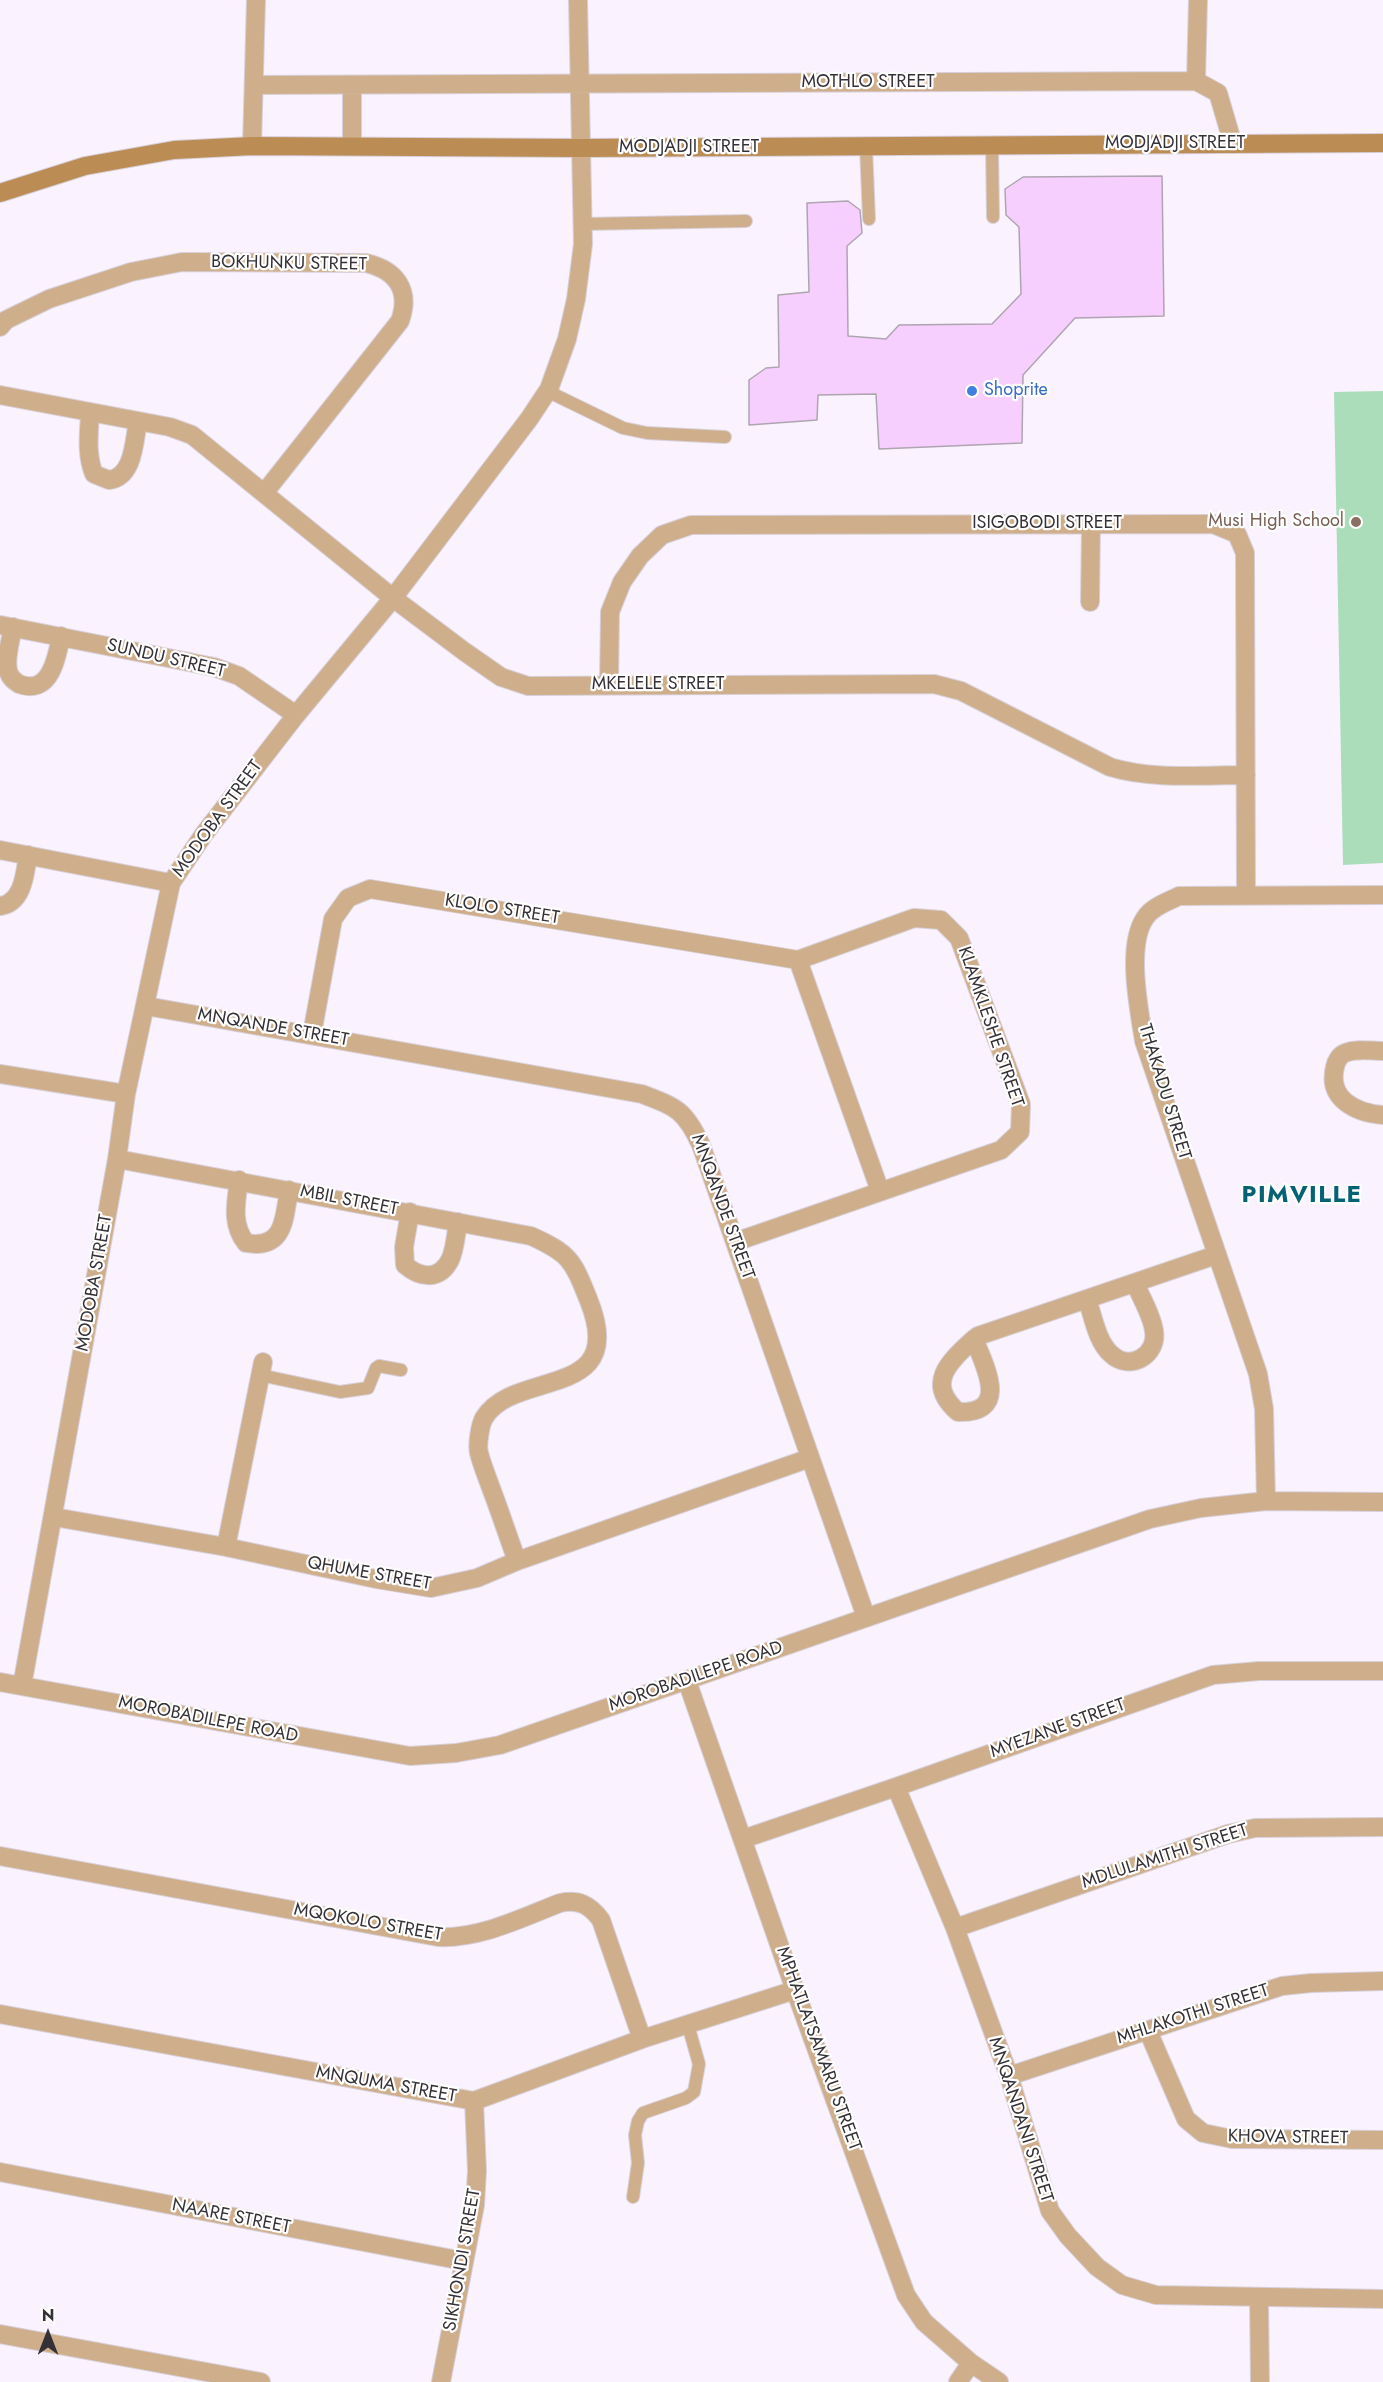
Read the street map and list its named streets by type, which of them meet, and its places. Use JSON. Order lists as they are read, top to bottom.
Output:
{
  "streets": {
    "street": [
      "MOTHLO STREET",
      "MODJADJI STREET",
      "BOKHUNKU STREET",
      "ISIGOBODI STREET",
      "SUNDU STREET",
      "MKELELE STREET",
      "MODOBA STREET",
      "KLOLO STREET",
      "KLAMKLESHE STREET",
      "MNQANDE STREET",
      "THAKADU STREET",
      "MBIL STREET",
      "QHUME STREET",
      "MOROBADILEPE ROAD",
      "MYEZANE STREET",
      "MDLULAMITHI STREET",
      "MQOKOLO STREET",
      "MHLAKOTHI STREET",
      "MPHATLATSAMARU STREET",
      "MNQUMA STREET",
      "MNQANDANI STREET",
      "KHOVA STREET",
      "NAARE STREET",
      "SIKHONDI STREET"
    ]
  },
  "crossings": [
    ["MOTHLO STREET", "MODOBA STREET"],
    ["MODJADJI STREET", "MODOBA STREET"],
    ["BOKHUNKU STREET", "MKELELE STREET"],
    ["ISIGOBODI STREET", "MKELELE STREET"],
    ["ISIGOBODI STREET", "THAKADU STREET"],
    ["SUNDU STREET", "MODOBA STREET"],
    ["MKELELE STREET", "MODOBA STREET"],
    ["MODOBA STREET", "MNQANDE STREET"],
    ["MODOBA STREET", "MBIL STREET"],
    ["MODOBA STREET", "QHUME STREET"],
    ["MODOBA STREET", "MOROBADILEPE ROAD"],
    ["KLOLO STREET", "KLAMKLESHE STREET"],
    ["KLOLO STREET", "MNQANDE STREET"],
    ["KLAMKLESHE STREET", "MNQANDE STREET"],
    ["MNQANDE STREET", "QHUME STREET"],
    ["MNQANDE STREET", "MOROBADILEPE ROAD"],
    ["THAKADU STREET", "MOROBADILEPE ROAD"],
    ["MBIL STREET", "QHUME STREET"],
    ["MOROBADILEPE ROAD", "MPHATLATSAMARU STREET"],
    ["MYEZANE STREET", "MPHATLATSAMARU STREET"],
    ["MYEZANE STREET", "MNQANDANI STREET"],
    ["MDLULAMITHI STREET", "MNQANDANI STREET"],
    ["MQOKOLO STREET", "MNQUMA STREET"],
    ["MHLAKOTHI STREET", "MNQANDANI STREET"],
    ["MHLAKOTHI STREET", "KHOVA STREET"],
    ["MPHATLATSAMARU STREET", "MNQUMA STREET"],
    ["MNQUMA STREET", "SIKHONDI STREET"],
    ["NAARE STREET", "SIKHONDI STREET"]
  ],
  "districts": ["PIMVILLE"],
  "places": ["Shoprite", "Musi High School"],
  "north": "top"
}
